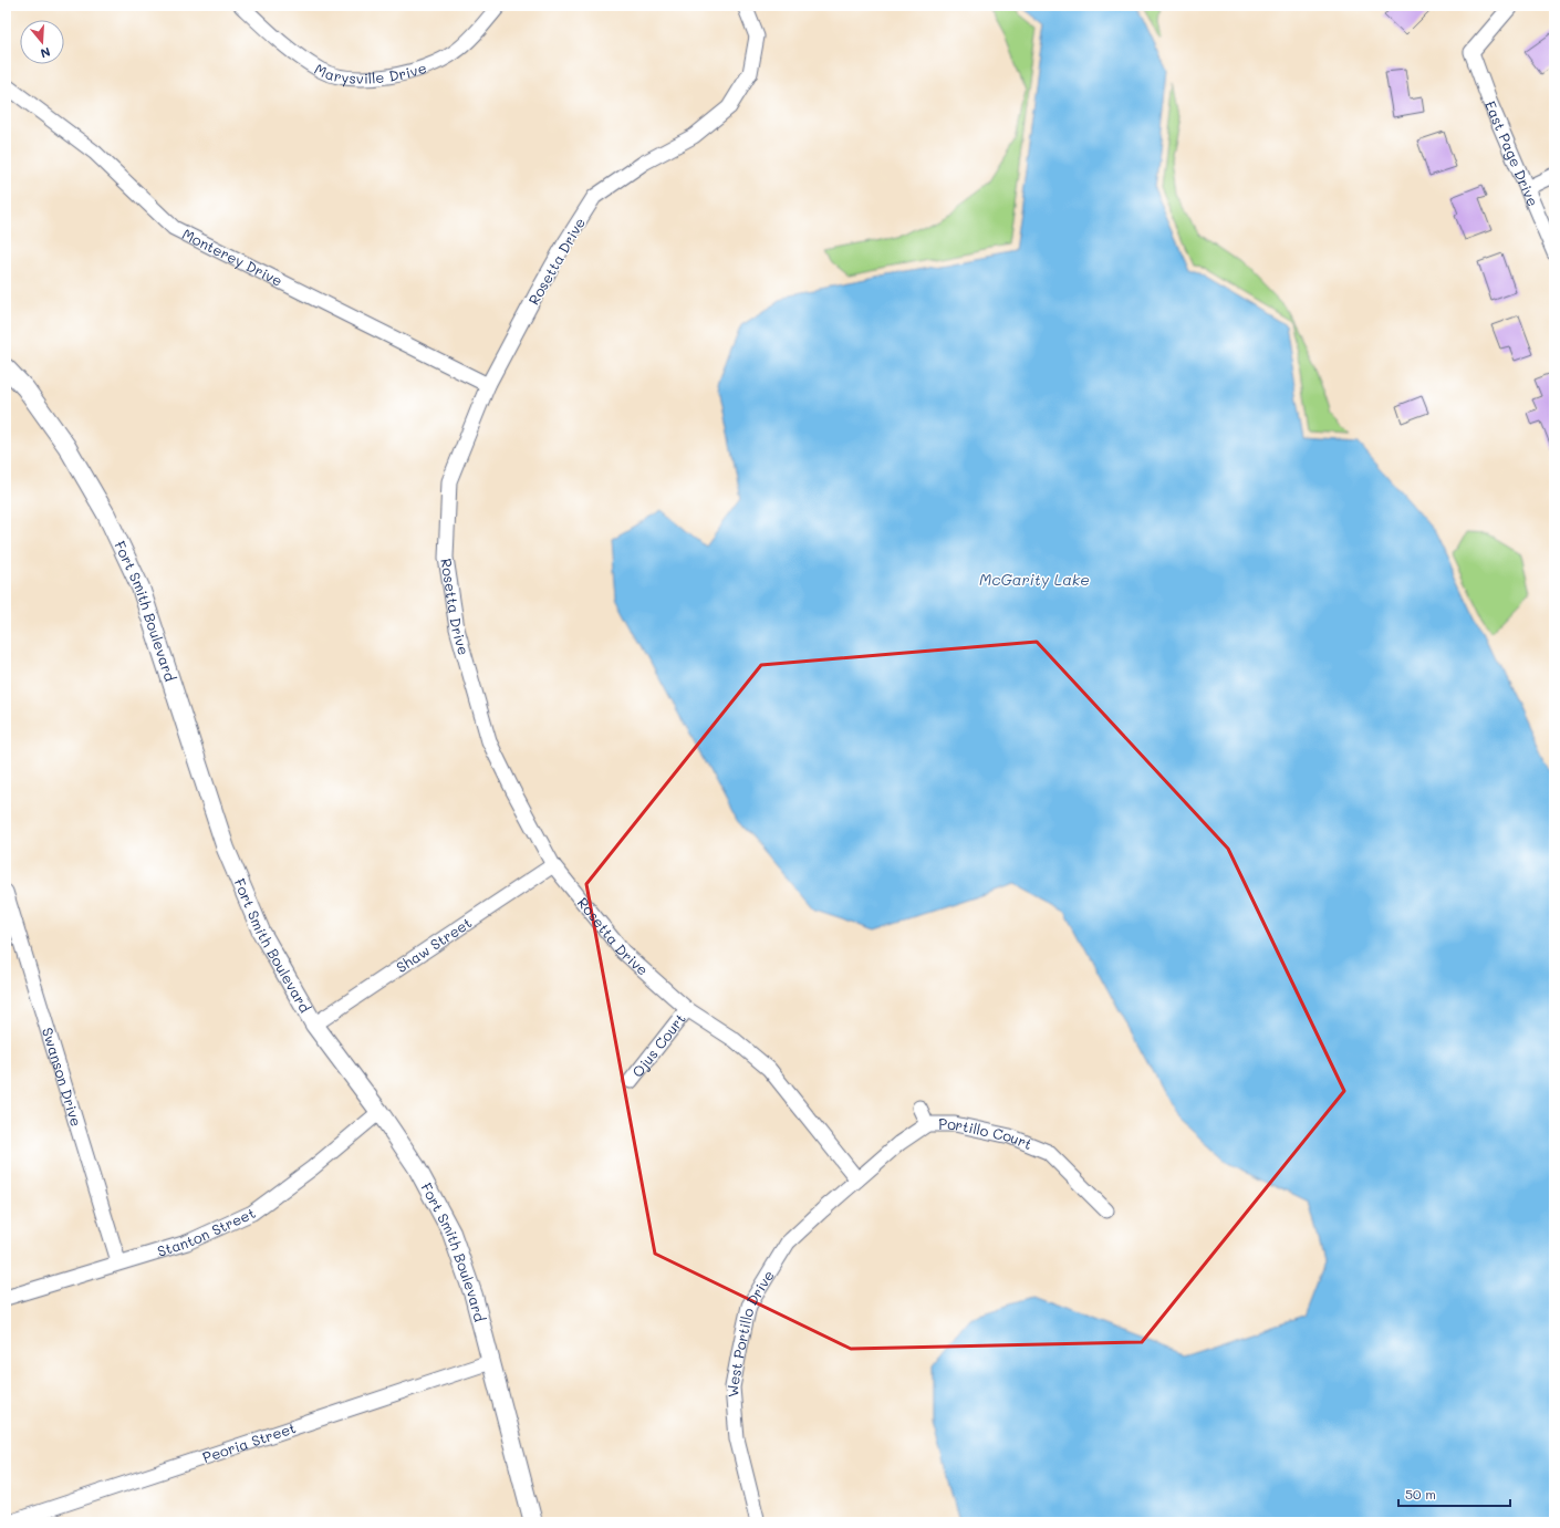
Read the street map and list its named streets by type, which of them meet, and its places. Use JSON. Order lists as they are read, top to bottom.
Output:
{
  "streets": {
    "street": [
      "Marysville Drive",
      "East Page Drive",
      "Monterey Drive",
      "Rosetta Drive",
      "Fort Smith Boulevard",
      "Shaw Street",
      "Ojus Court",
      "Swanson Drive",
      "Portillo Court",
      "Stanton Street",
      "West Portillo Drive",
      "Peoria Street"
    ]
  },
  "crossings": [
    ["Monterey Drive", "Rosetta Drive"],
    ["Rosetta Drive", "Shaw Street"],
    ["Rosetta Drive", "Ojus Court"],
    ["Rosetta Drive", "Portillo Court"],
    ["Rosetta Drive", "West Portillo Drive"],
    ["Fort Smith Boulevard", "Shaw Street"],
    ["Fort Smith Boulevard", "Stanton Street"],
    ["Fort Smith Boulevard", "Peoria Street"],
    ["Swanson Drive", "Stanton Street"],
    ["Portillo Court", "West Portillo Drive"]
  ],
  "water": ["McGarity Lake"],
  "scale_bar": "50 m",
  "north": "bottom"
}
